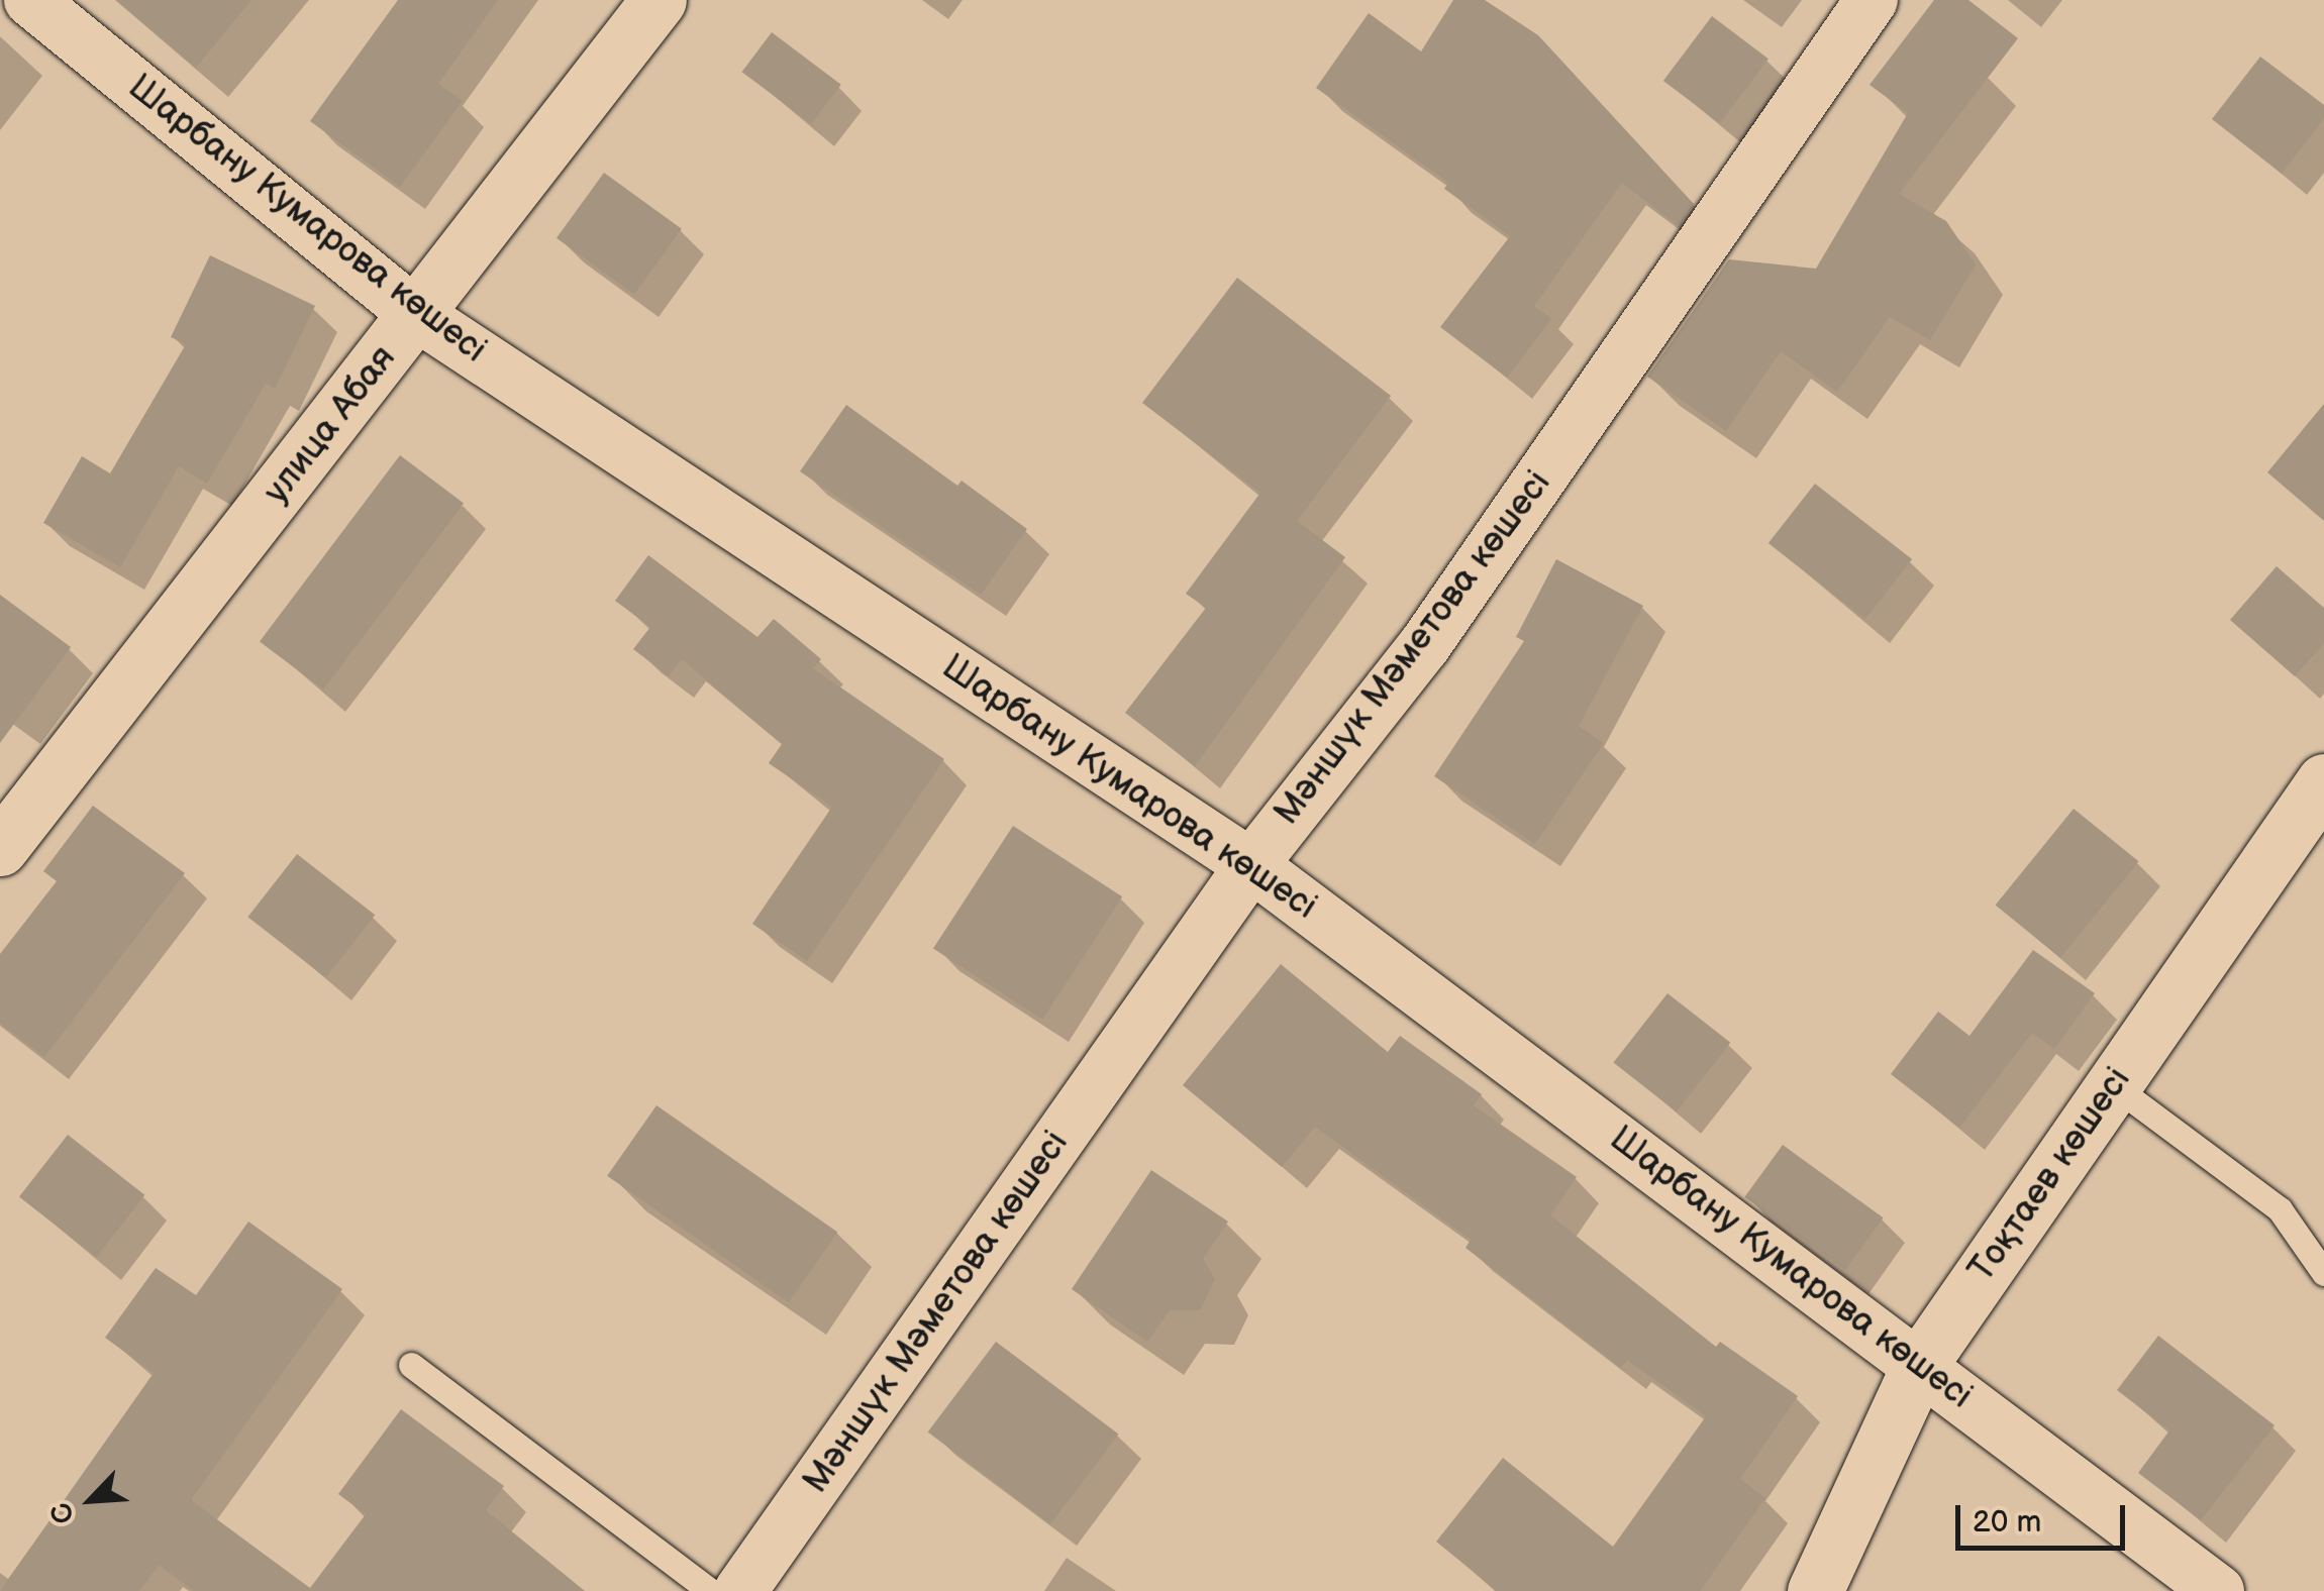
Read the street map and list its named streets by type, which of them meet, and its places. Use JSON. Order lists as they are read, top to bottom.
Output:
{
  "streets": {
    "street": [
      "Шарбану Кумарова көшесі",
      "улица Абая",
      "Мәншүк Мәметова көшесі",
      "Тоқтаев көшесі"
    ]
  },
  "crossings": [
    ["Шарбану Кумарова көшесі", "улица Абая"],
    ["Шарбану Кумарова көшесі", "Мәншүк Мәметова көшесі"],
    ["Шарбану Кумарова көшесі", "Тоқтаев көшесі"]
  ],
  "scale_bar": "20 m",
  "north": "bottom left"
}
